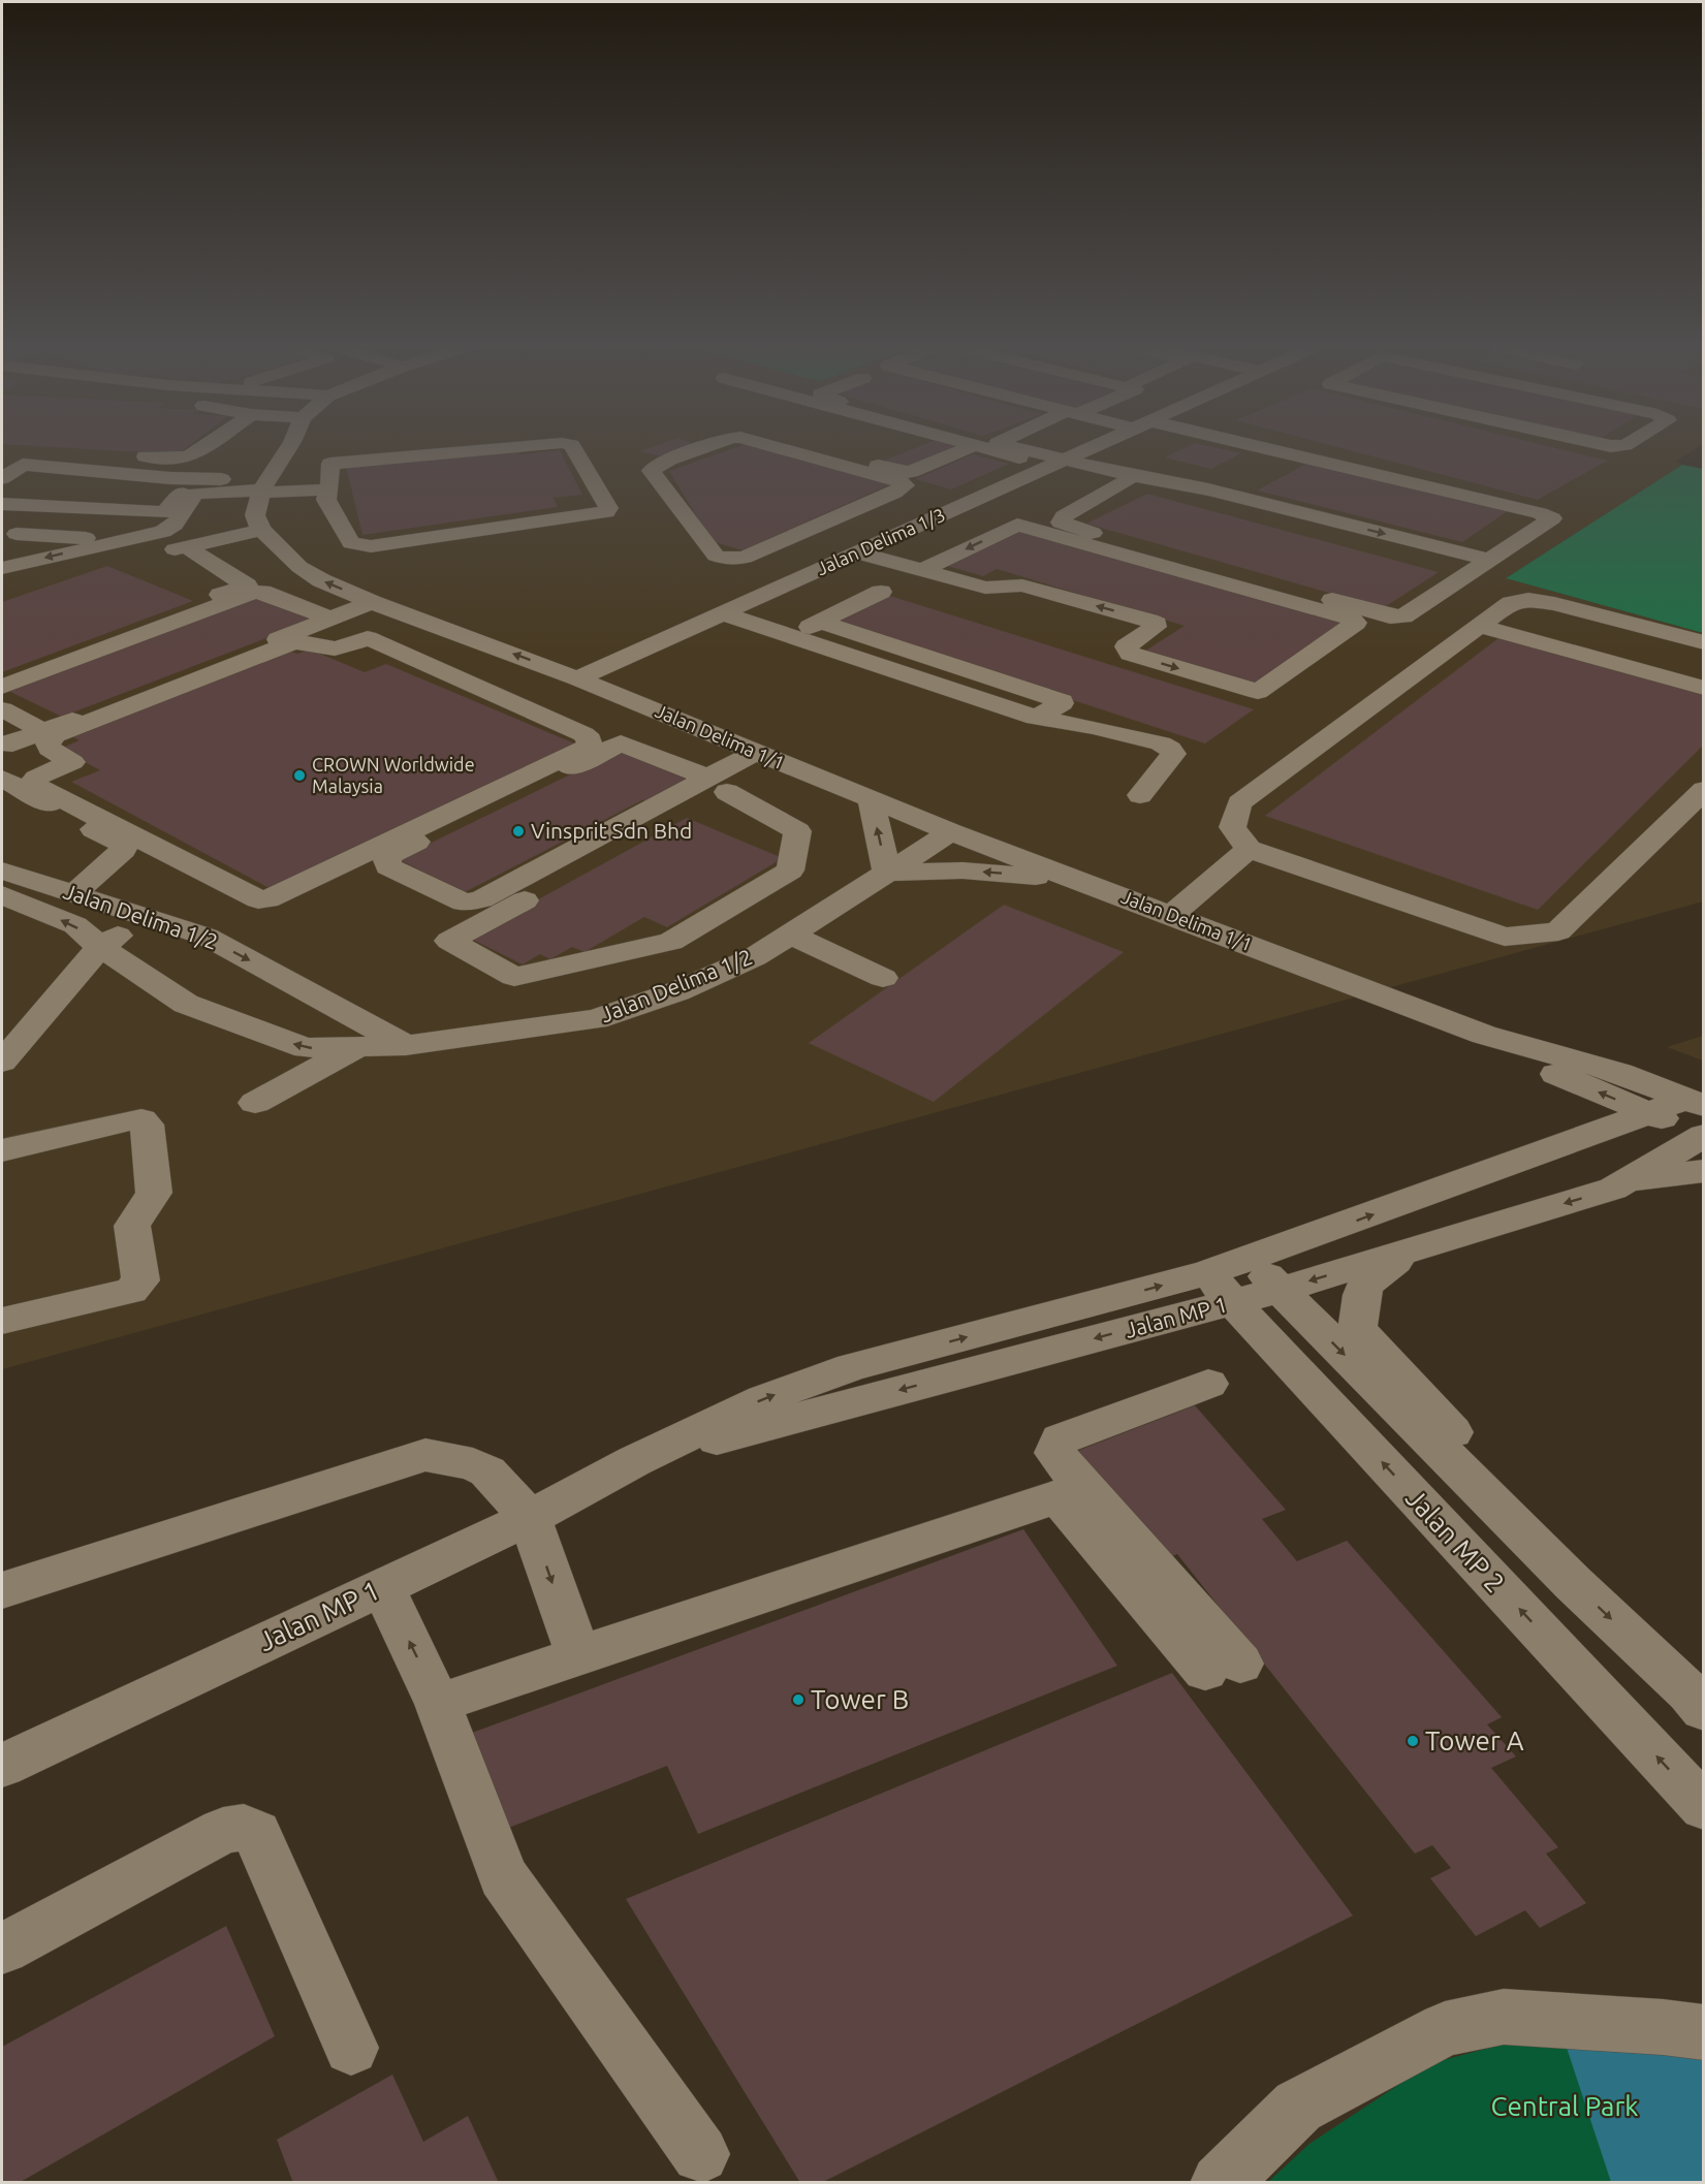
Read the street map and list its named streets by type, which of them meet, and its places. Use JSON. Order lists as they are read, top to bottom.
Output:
{
  "streets": {
    "street": [
      "Jalan Delima 1/3",
      "Jalan Delima 1/1",
      "Jalan Delima 1/2",
      "Jalan MP 1",
      "Jalan MP 2"
    ]
  },
  "crossings": [
    ["Jalan Delima 1/3", "Jalan Delima 1/1"],
    ["Jalan Delima 1/1", "Jalan Delima 1/2"],
    ["Jalan Delima 1/1", "Jalan MP 1"],
    ["Jalan MP 1", "Jalan MP 2"]
  ],
  "parks": ["Central Park"],
  "places": [
    "CROWN Worldwide Malaysia",
    "Vinsprit Sdn Bhd",
    "Tower B",
    "Tower A"
  ]
}
